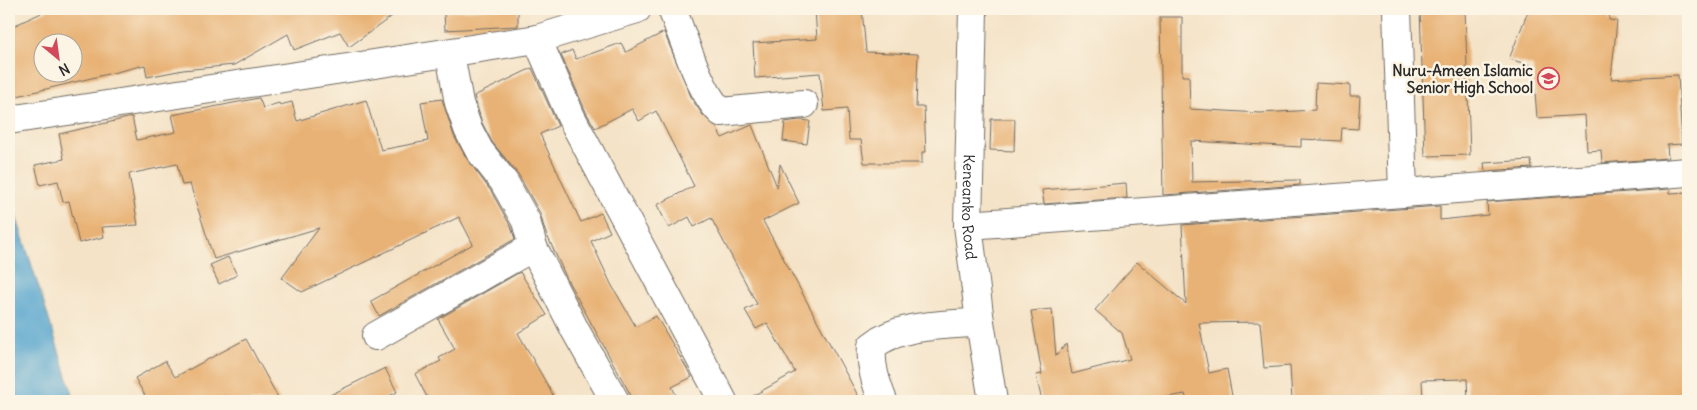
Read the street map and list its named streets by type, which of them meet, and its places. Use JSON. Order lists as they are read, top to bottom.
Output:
{
  "streets": {
    "street": ["Keneanko Road"]
  },
  "places": {
    "school or university": ["Nuru-Ameen Islamic Senior High School"]
  },
  "north": "bottom right"
}
